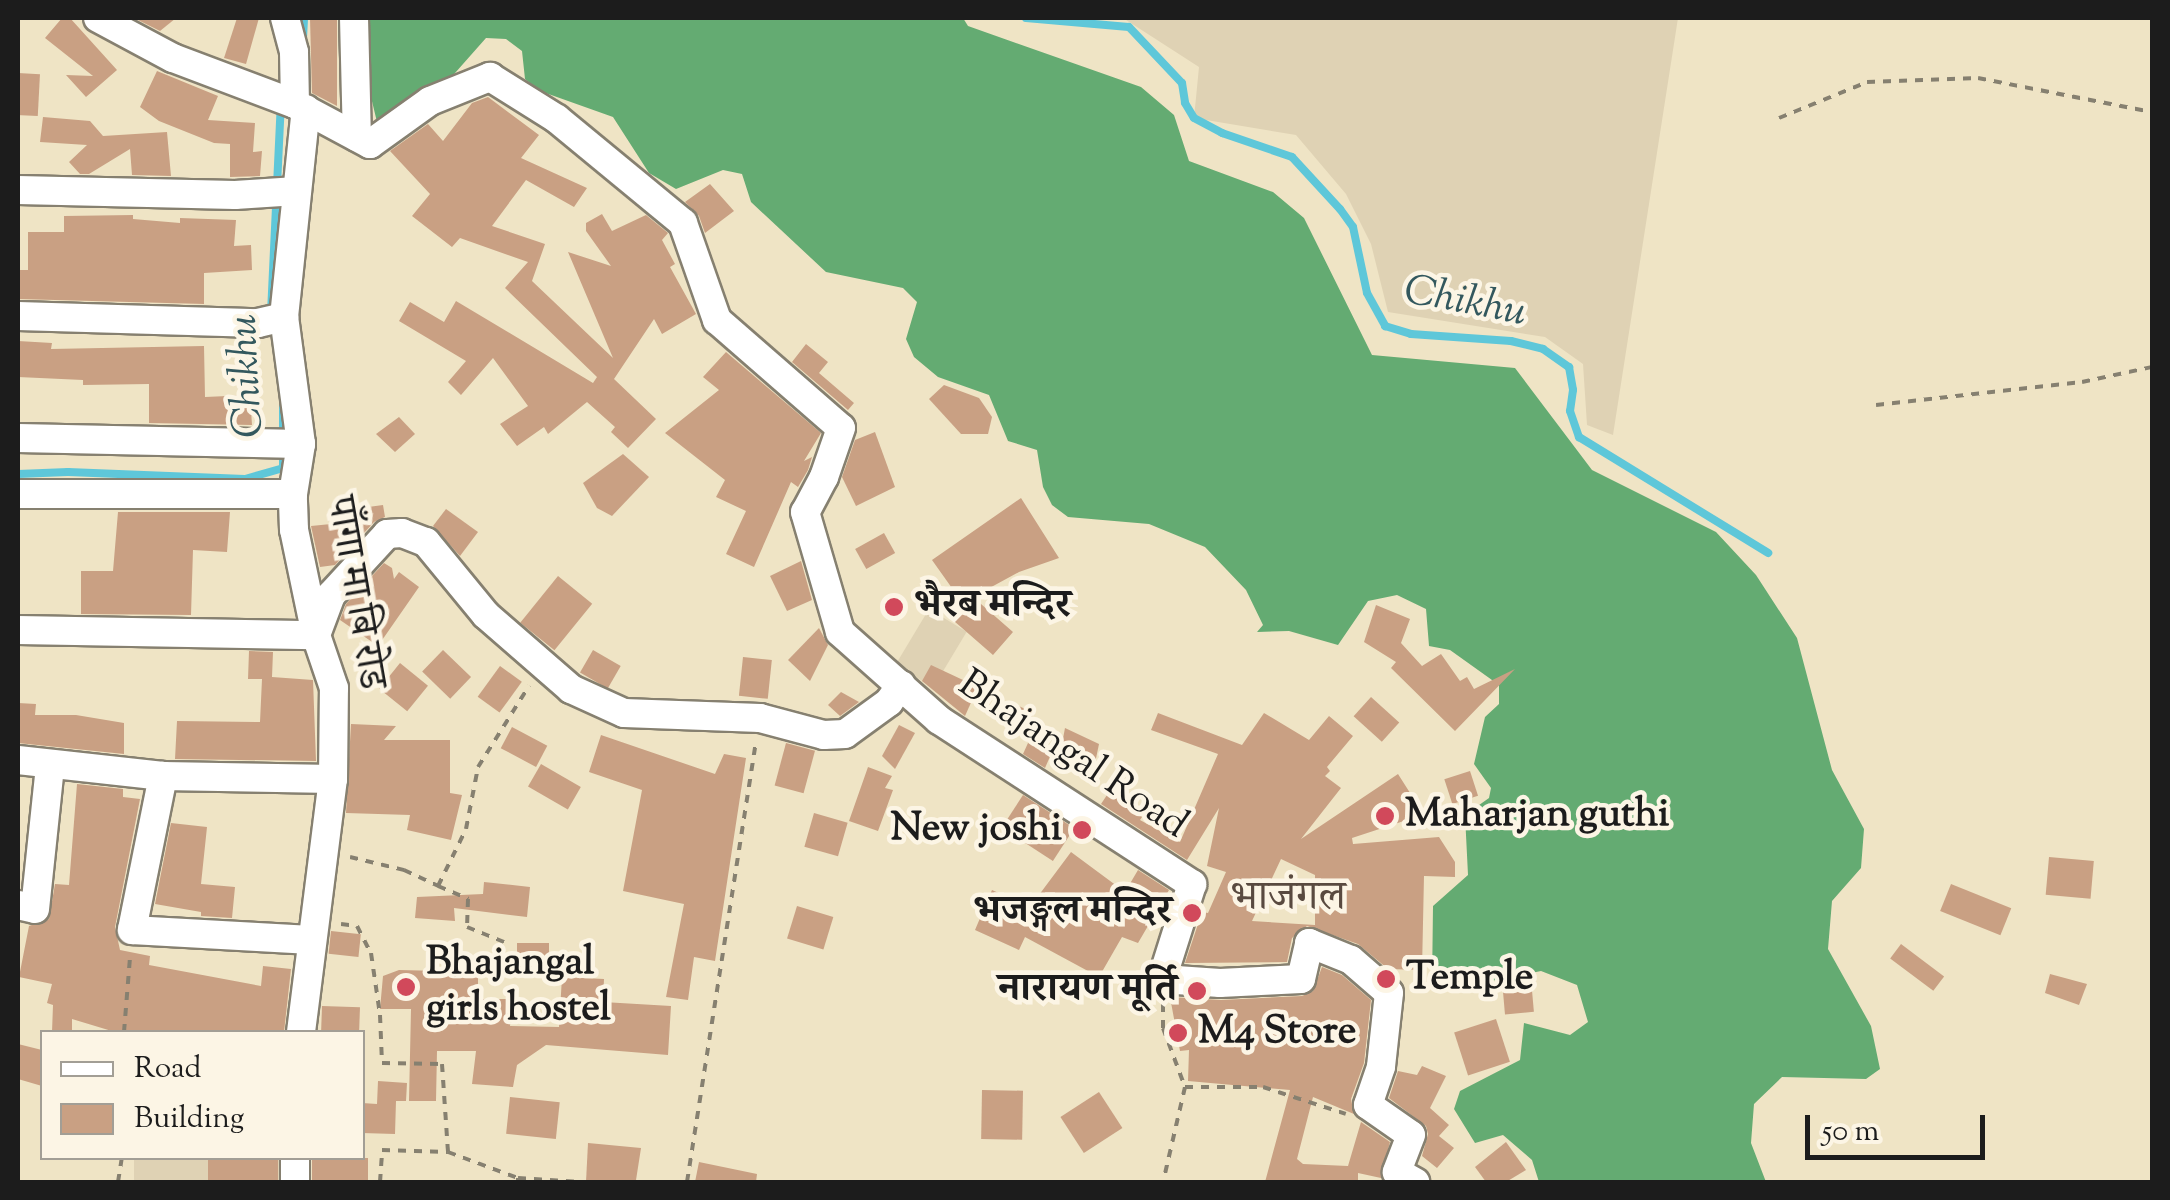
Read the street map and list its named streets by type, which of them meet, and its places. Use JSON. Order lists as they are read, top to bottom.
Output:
{
  "streets": {
    "street": ["पाँगा मा बि रोड", "Bhajangal Road"]
  },
  "districts": ["भाजंगल"],
  "water": ["Chikhu"],
  "places": [
    "भैरब मन्दिर",
    "Maharjan guthi",
    "New joshi",
    "भजङ्गल मन्दिर",
    "Temple",
    "Bhajangal girls hostel",
    "नारायण मूर्ति",
    "M4 Store"
  ],
  "legend": ["Road", "Building"],
  "scale_bar": "50 m"
}
